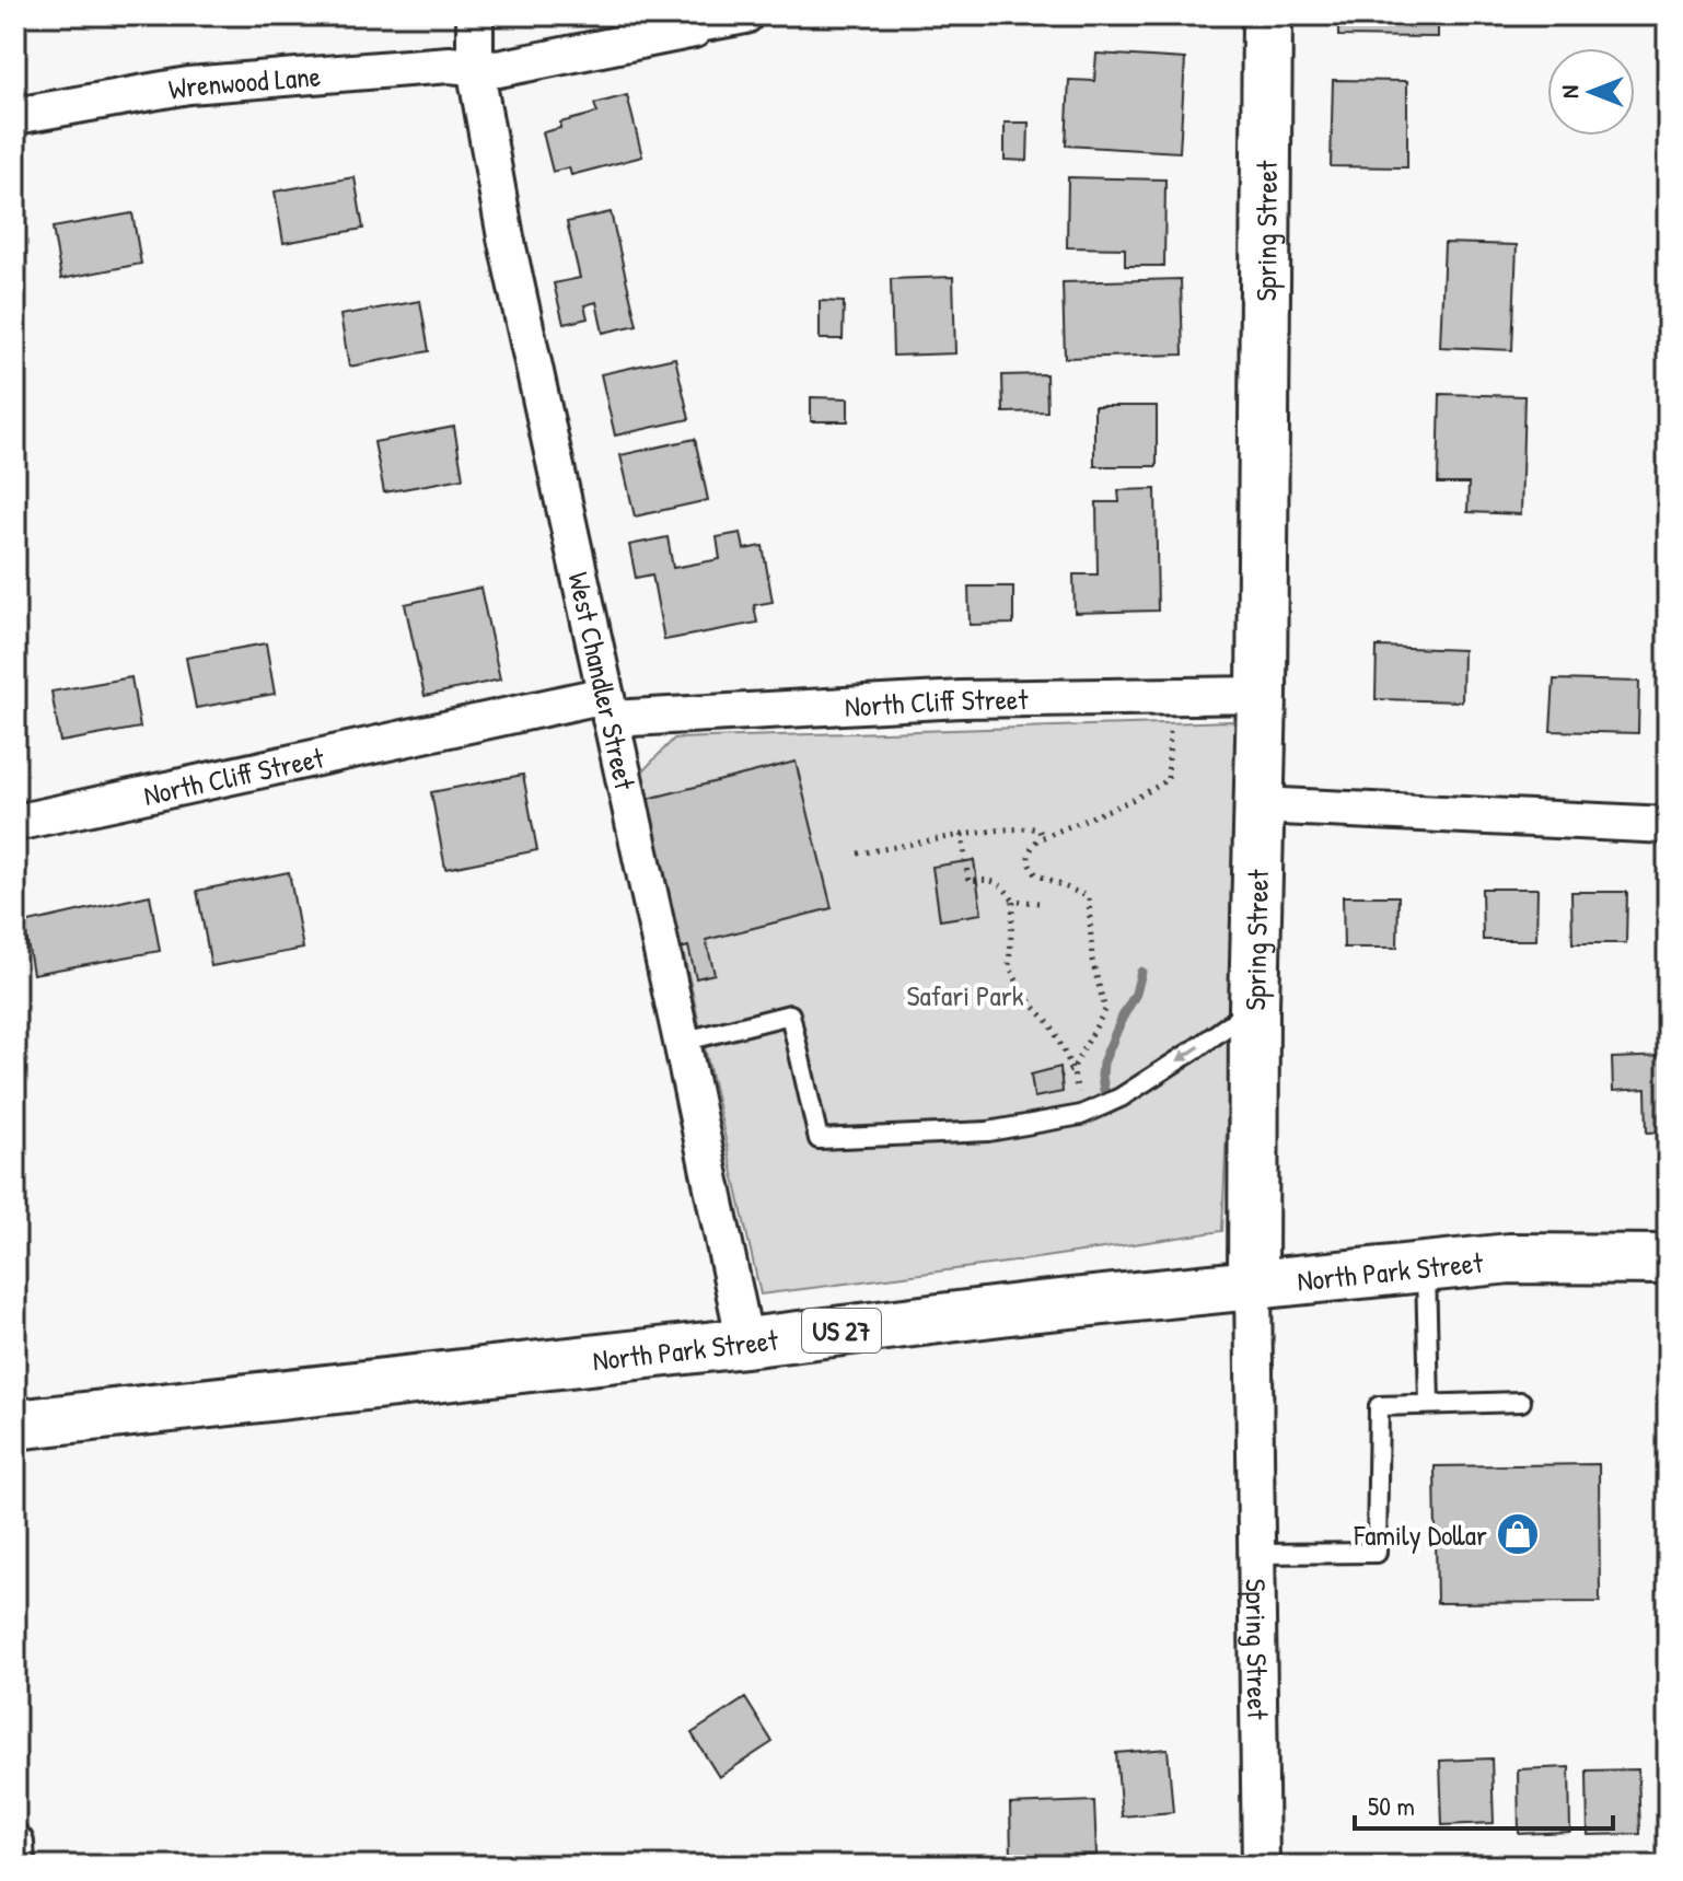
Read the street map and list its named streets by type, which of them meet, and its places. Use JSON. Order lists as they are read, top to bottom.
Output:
{
  "streets": {
    "main road": ["Spring Street", "North Park Street", "US 27"],
    "street": ["Wrenwood Lane", "West Chandler Street", "North Cliff Street"]
  },
  "crossings": [
    ["Wrenwood Lane", "West Chandler Street"],
    ["Spring Street", "North Cliff Street"],
    ["Spring Street", "North Park Street"],
    ["West Chandler Street", "North Cliff Street"],
    ["West Chandler Street", "North Park Street"]
  ],
  "parks": ["Safari Park"],
  "places": {
    "shop": ["Family Dollar"]
  },
  "scale_bar": "50 m",
  "north": "left"
}
